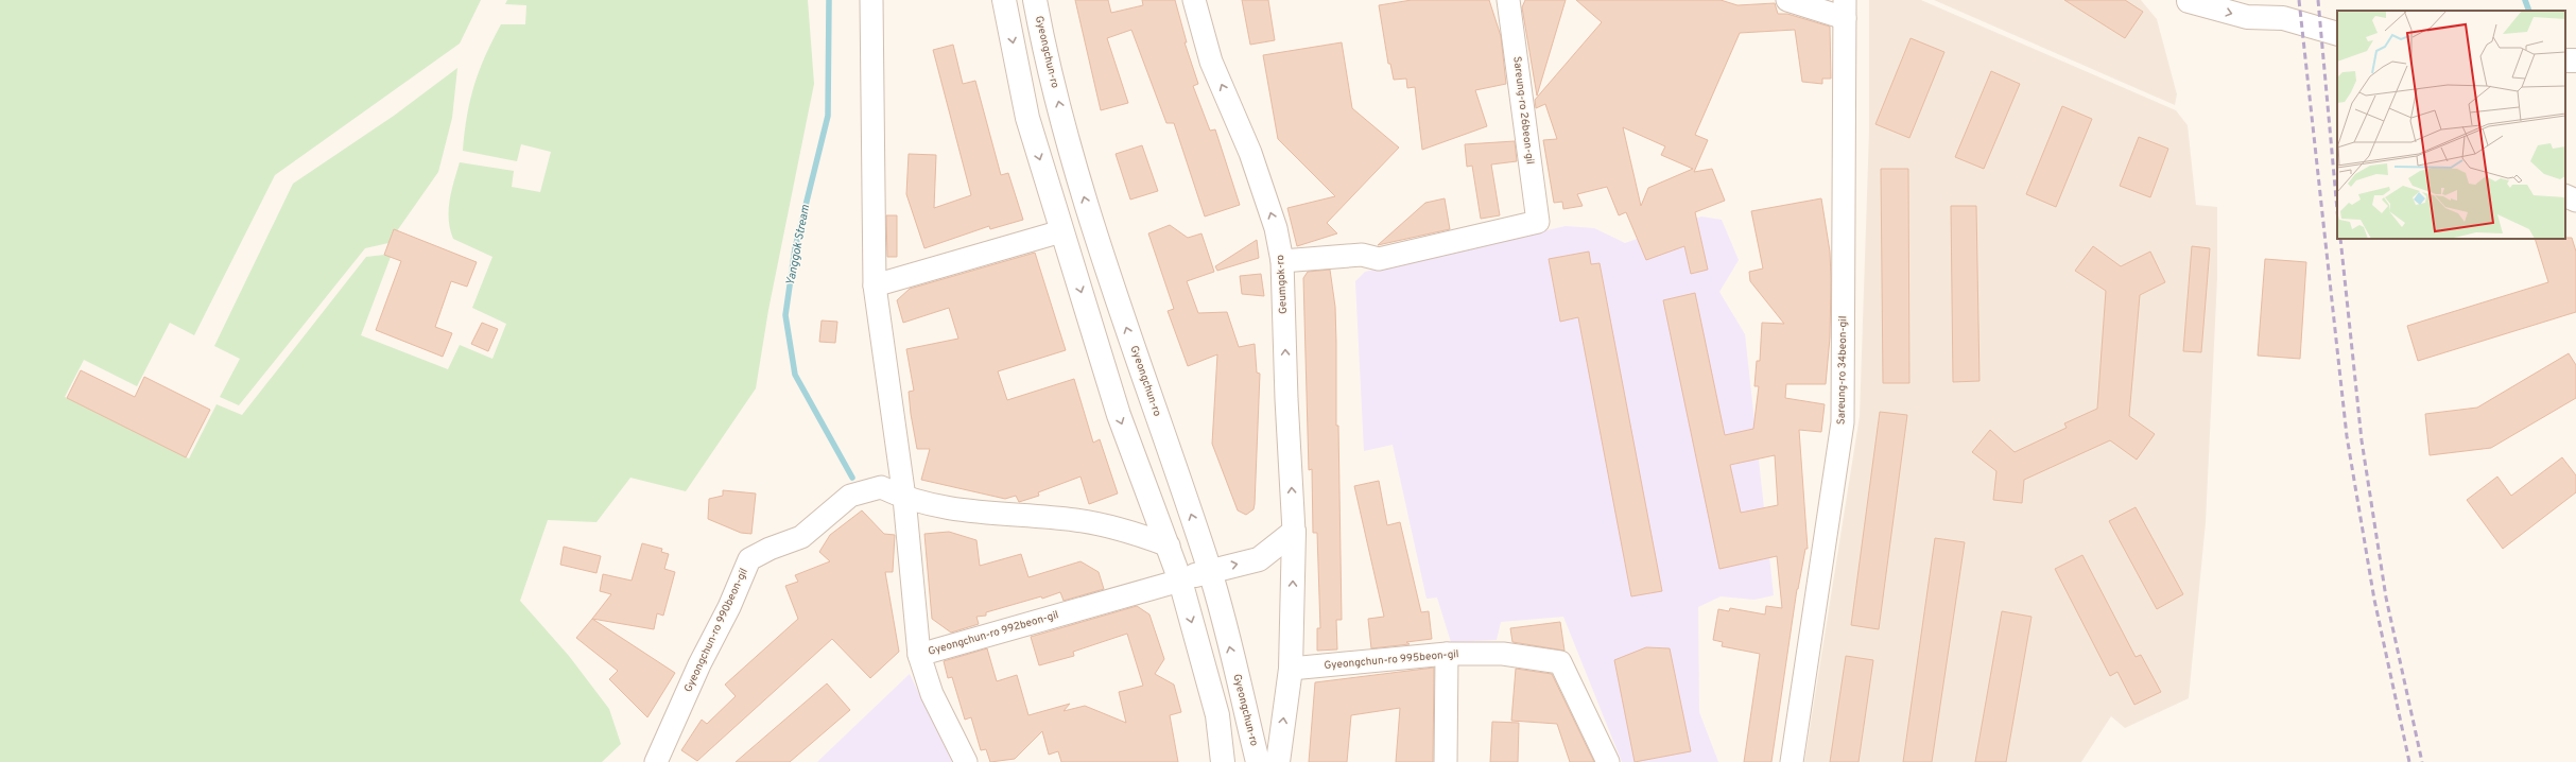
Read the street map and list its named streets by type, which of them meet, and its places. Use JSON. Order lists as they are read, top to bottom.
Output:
{
  "streets": {
    "street": [
      "Gyeongchun-ro",
      "Sareung-ro 26beon-gil",
      "Geumgok-ro",
      "Sareung-ro 34beon-gil",
      "Gyeongchun-ro 990beon-gil",
      "Gyeongchun-ro 992beon-gil",
      "Gyeongchun-ro 995beon-gil"
    ]
  },
  "crossings": [
    ["Sareung-ro 26beon-gil", "Geumgok-ro"]
  ],
  "water": ["Yanggok Stream"]
}
